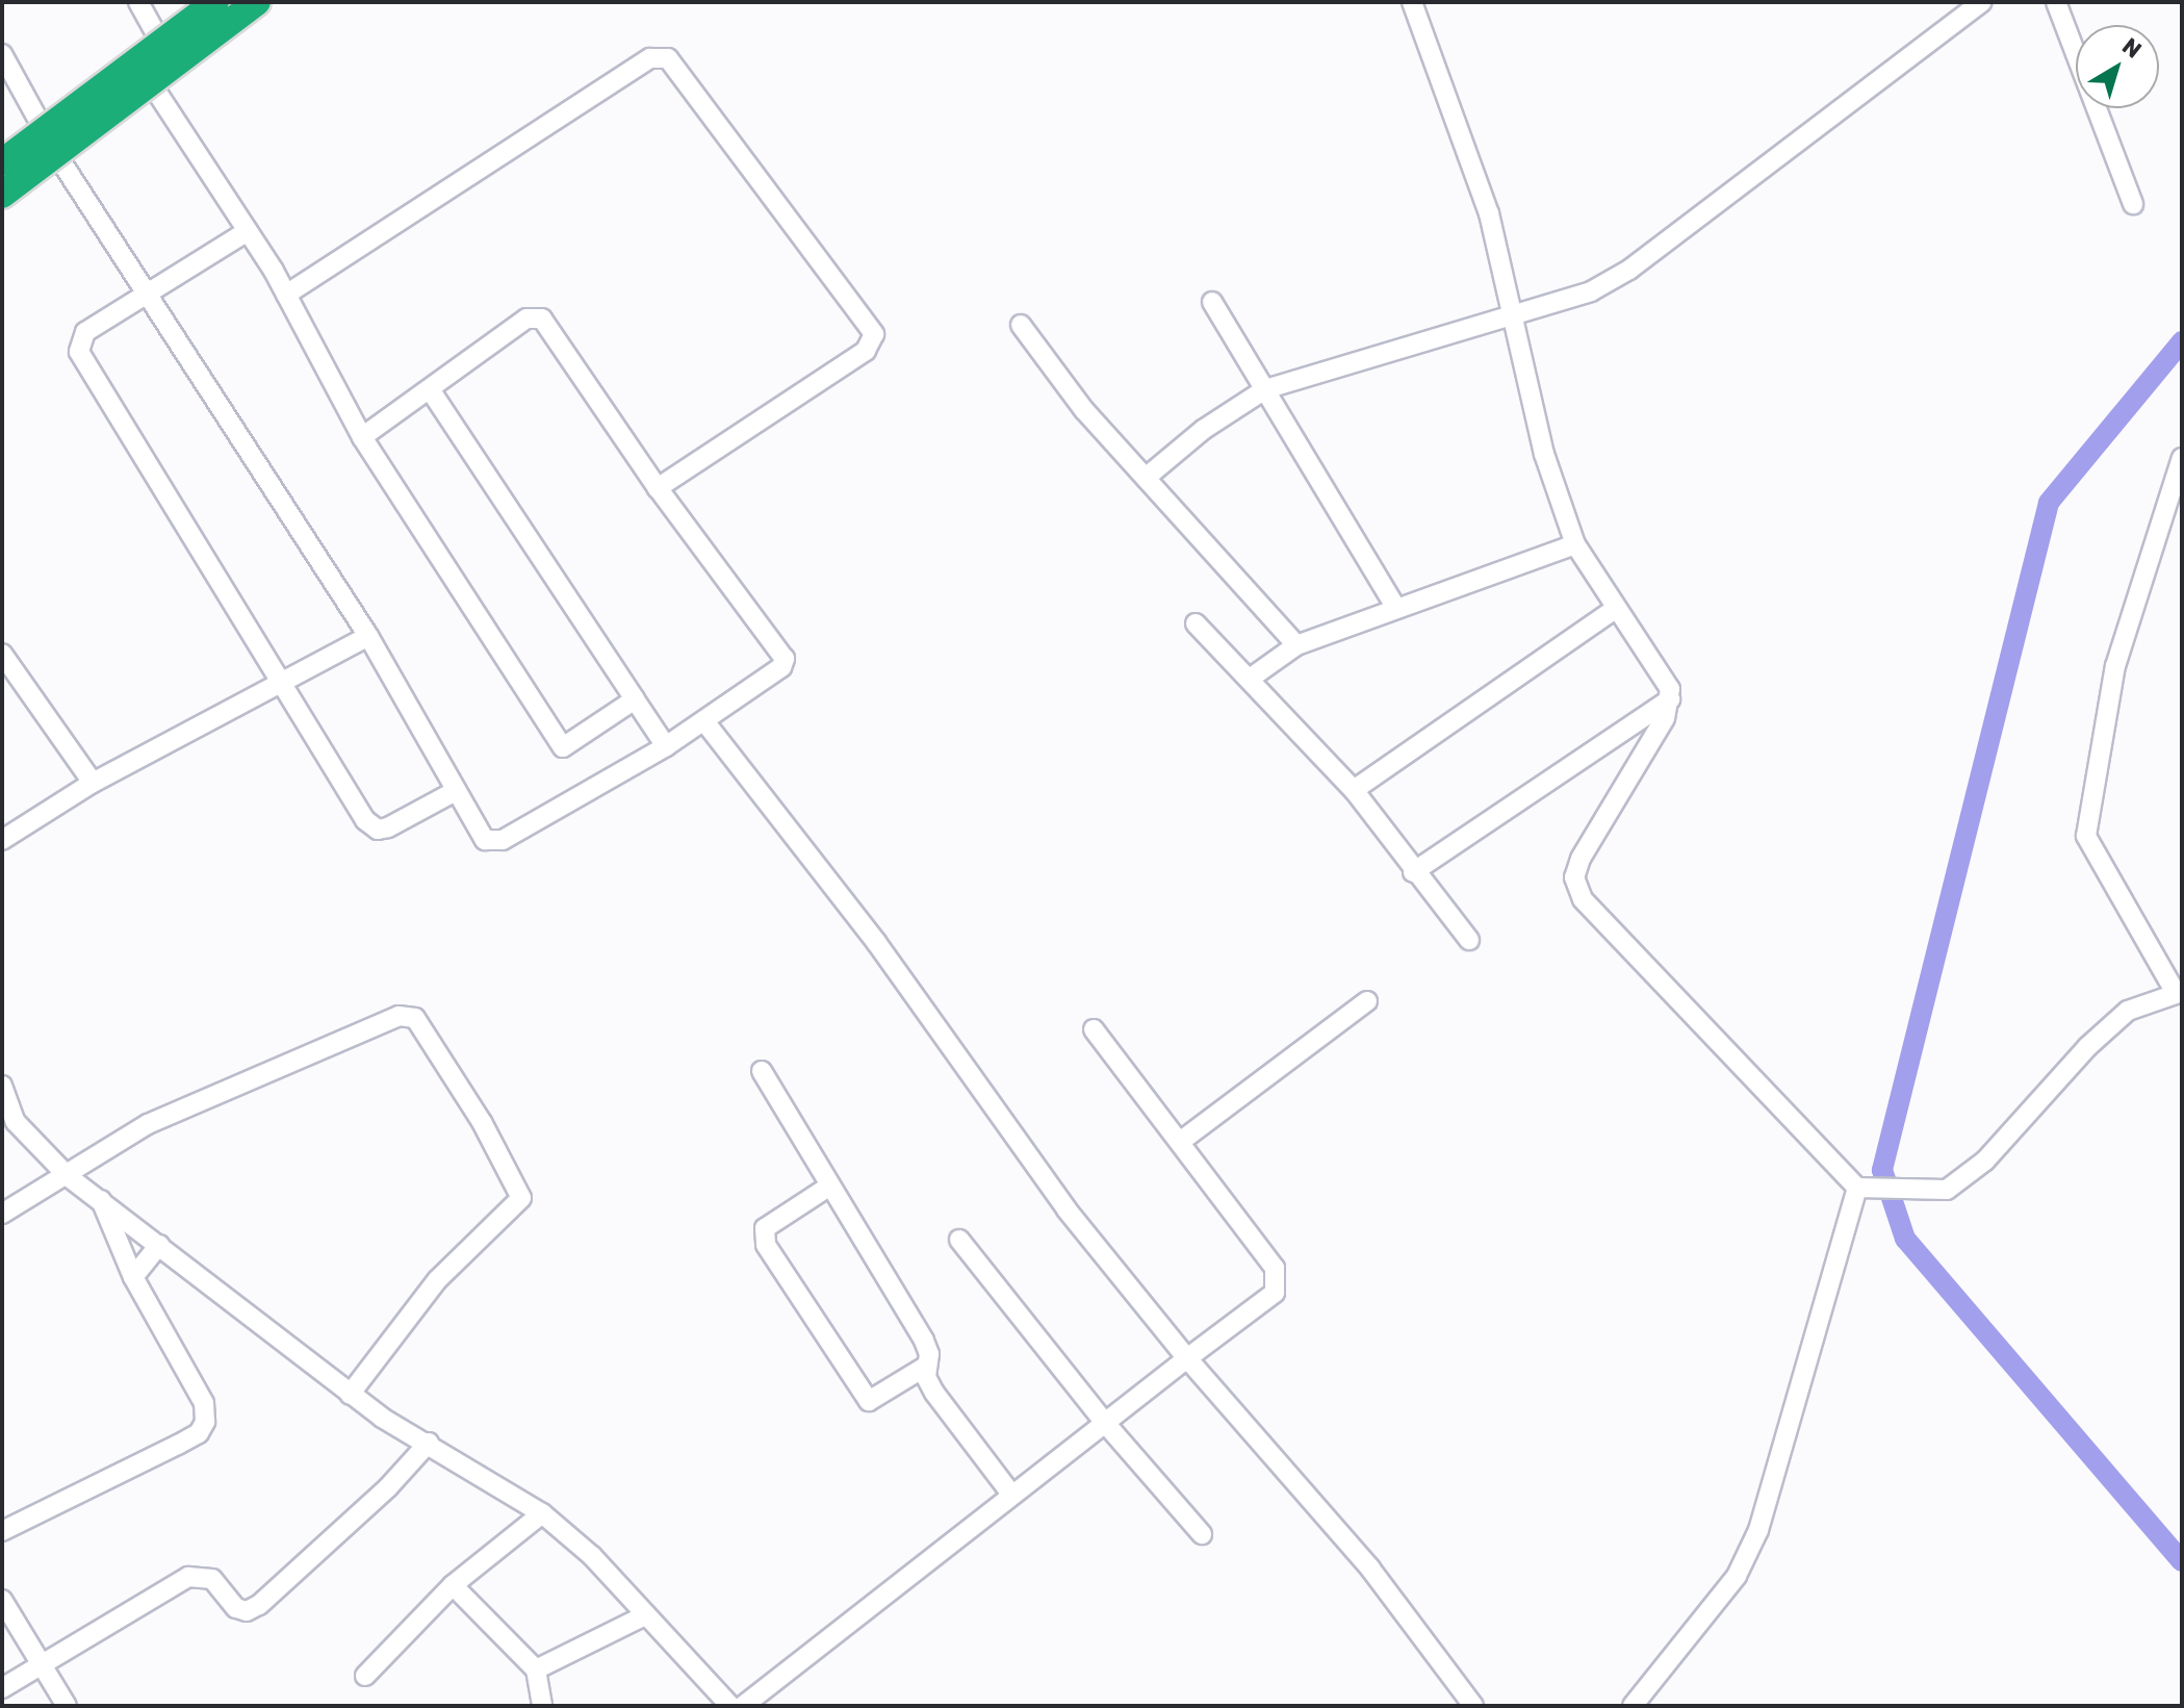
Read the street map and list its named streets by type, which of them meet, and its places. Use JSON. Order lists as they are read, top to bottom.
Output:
{
  "north": "top right"
}
